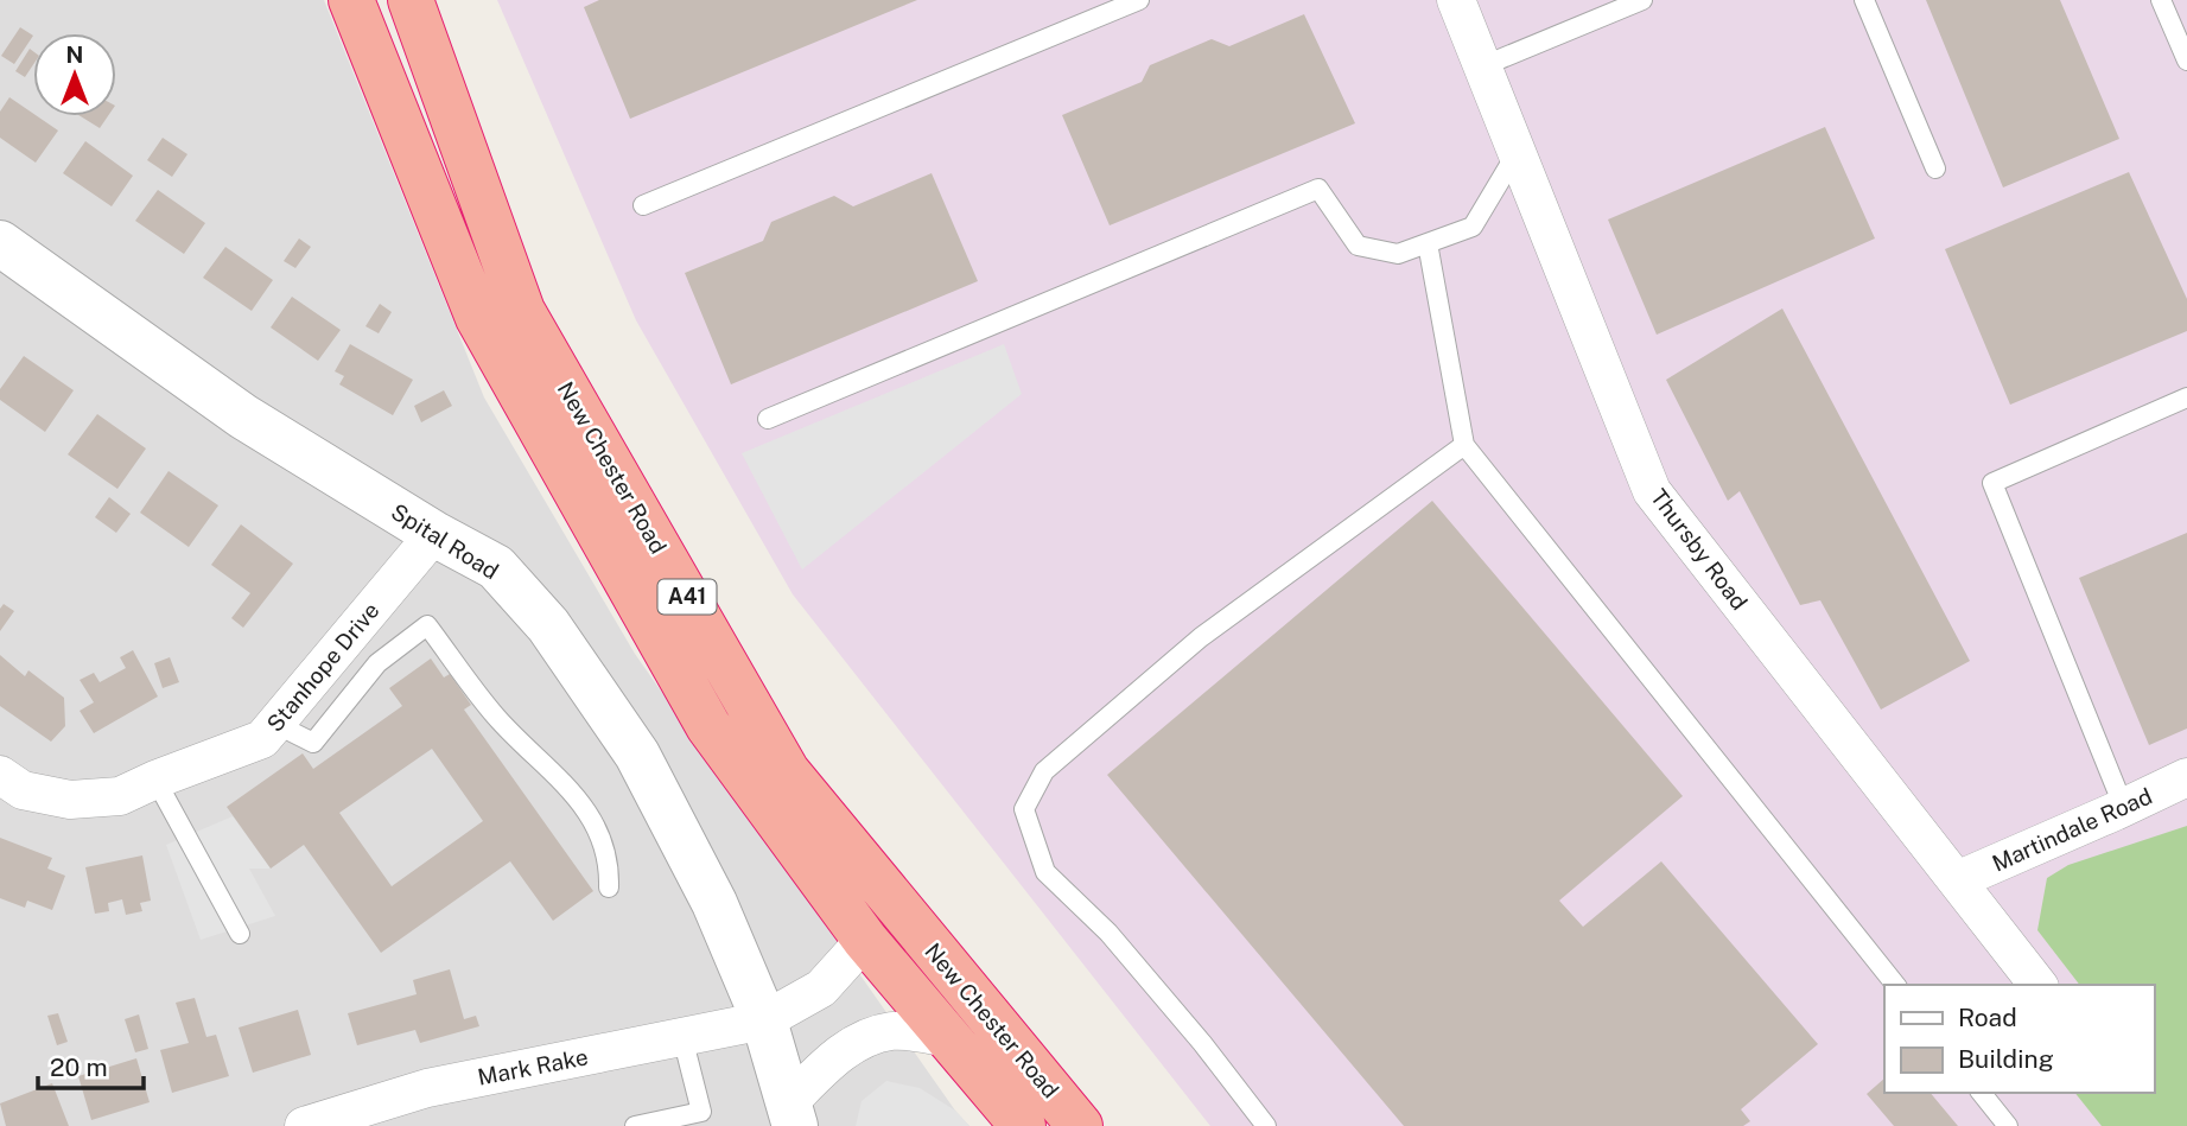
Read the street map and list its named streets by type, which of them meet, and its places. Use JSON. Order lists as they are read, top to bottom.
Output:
{
  "streets": {
    "highway": ["New Chester Road", "A41"],
    "street": [
      "Spital Road",
      "Thursby Road",
      "Stanhope Drive",
      "Martindale Road",
      "Mark Rake"
    ]
  },
  "crossings": [
    ["New Chester Road", "Mark Rake"],
    ["Spital Road", "Stanhope Drive"],
    ["Spital Road", "Mark Rake"],
    ["Thursby Road", "Martindale Road"]
  ],
  "legend": ["Road", "Building"],
  "scale_bar": "20 m",
  "north": "top"
}
